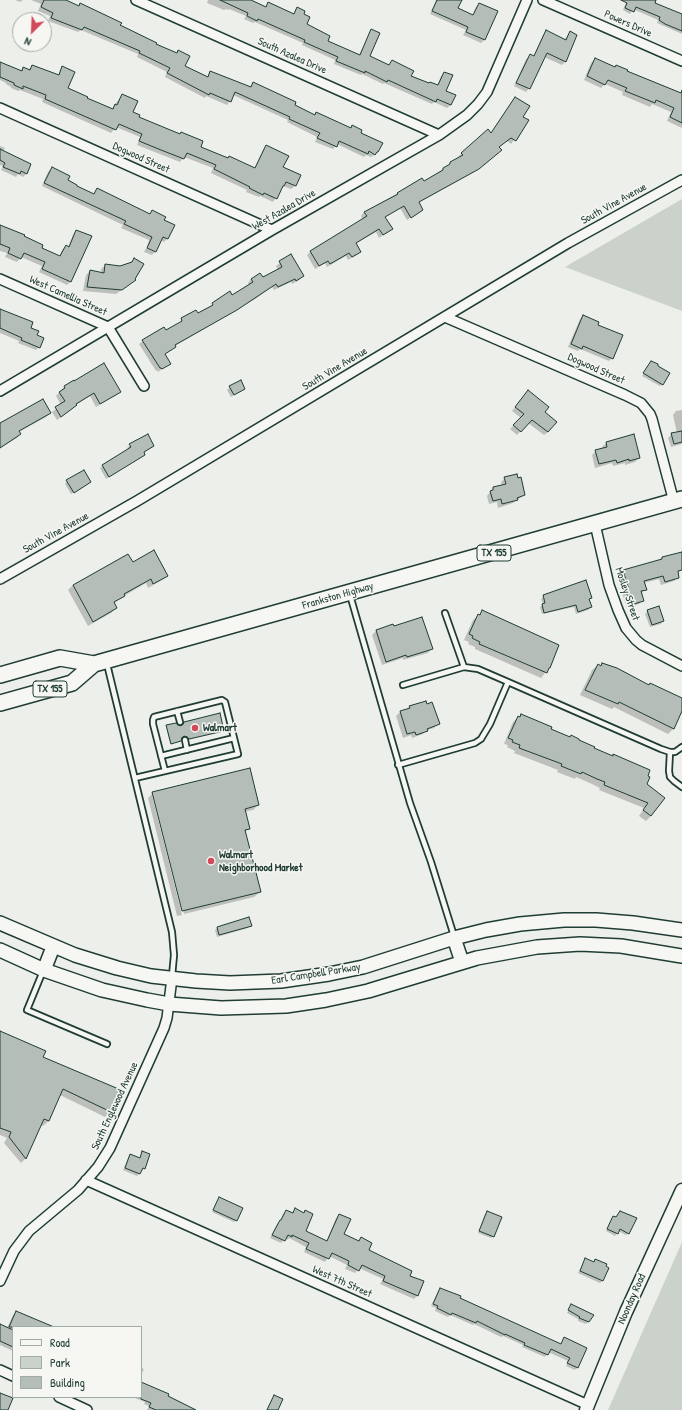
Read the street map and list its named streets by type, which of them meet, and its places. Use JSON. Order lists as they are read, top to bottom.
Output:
{
  "streets": {
    "main road": ["TX 155", "Frankston Highway", "Earl Campbell Parkway"],
    "street": [
      "Powers Drive",
      "South Azalea Drive",
      "Dogwood Street",
      "South Vine Avenue",
      "West Azalea Drive",
      "West Camellia Street",
      "Mosley Street",
      "South Englewood Avenue",
      "West 7th Street",
      "Noonday Road"
    ]
  },
  "crossings": [
    ["South Azalea Drive", "West Azalea Drive"],
    ["Dogwood Street", "South Vine Avenue"],
    ["Dogwood Street", "West Azalea Drive"],
    ["Dogwood Street", "Frankston Highway"],
    ["West Azalea Drive", "West Camellia Street"],
    ["TX 155", "Frankston Highway"],
    ["Mosley Street", "Frankston Highway"],
    ["Earl Campbell Parkway", "South Englewood Avenue"],
    ["South Englewood Avenue", "West 7th Street"],
    ["West 7th Street", "Noonday Road"]
  ],
  "places": ["Walmart", "Walmart Neighborhood Market"],
  "legend": ["Road", "Park", "Building"],
  "north": "bottom left"
}
